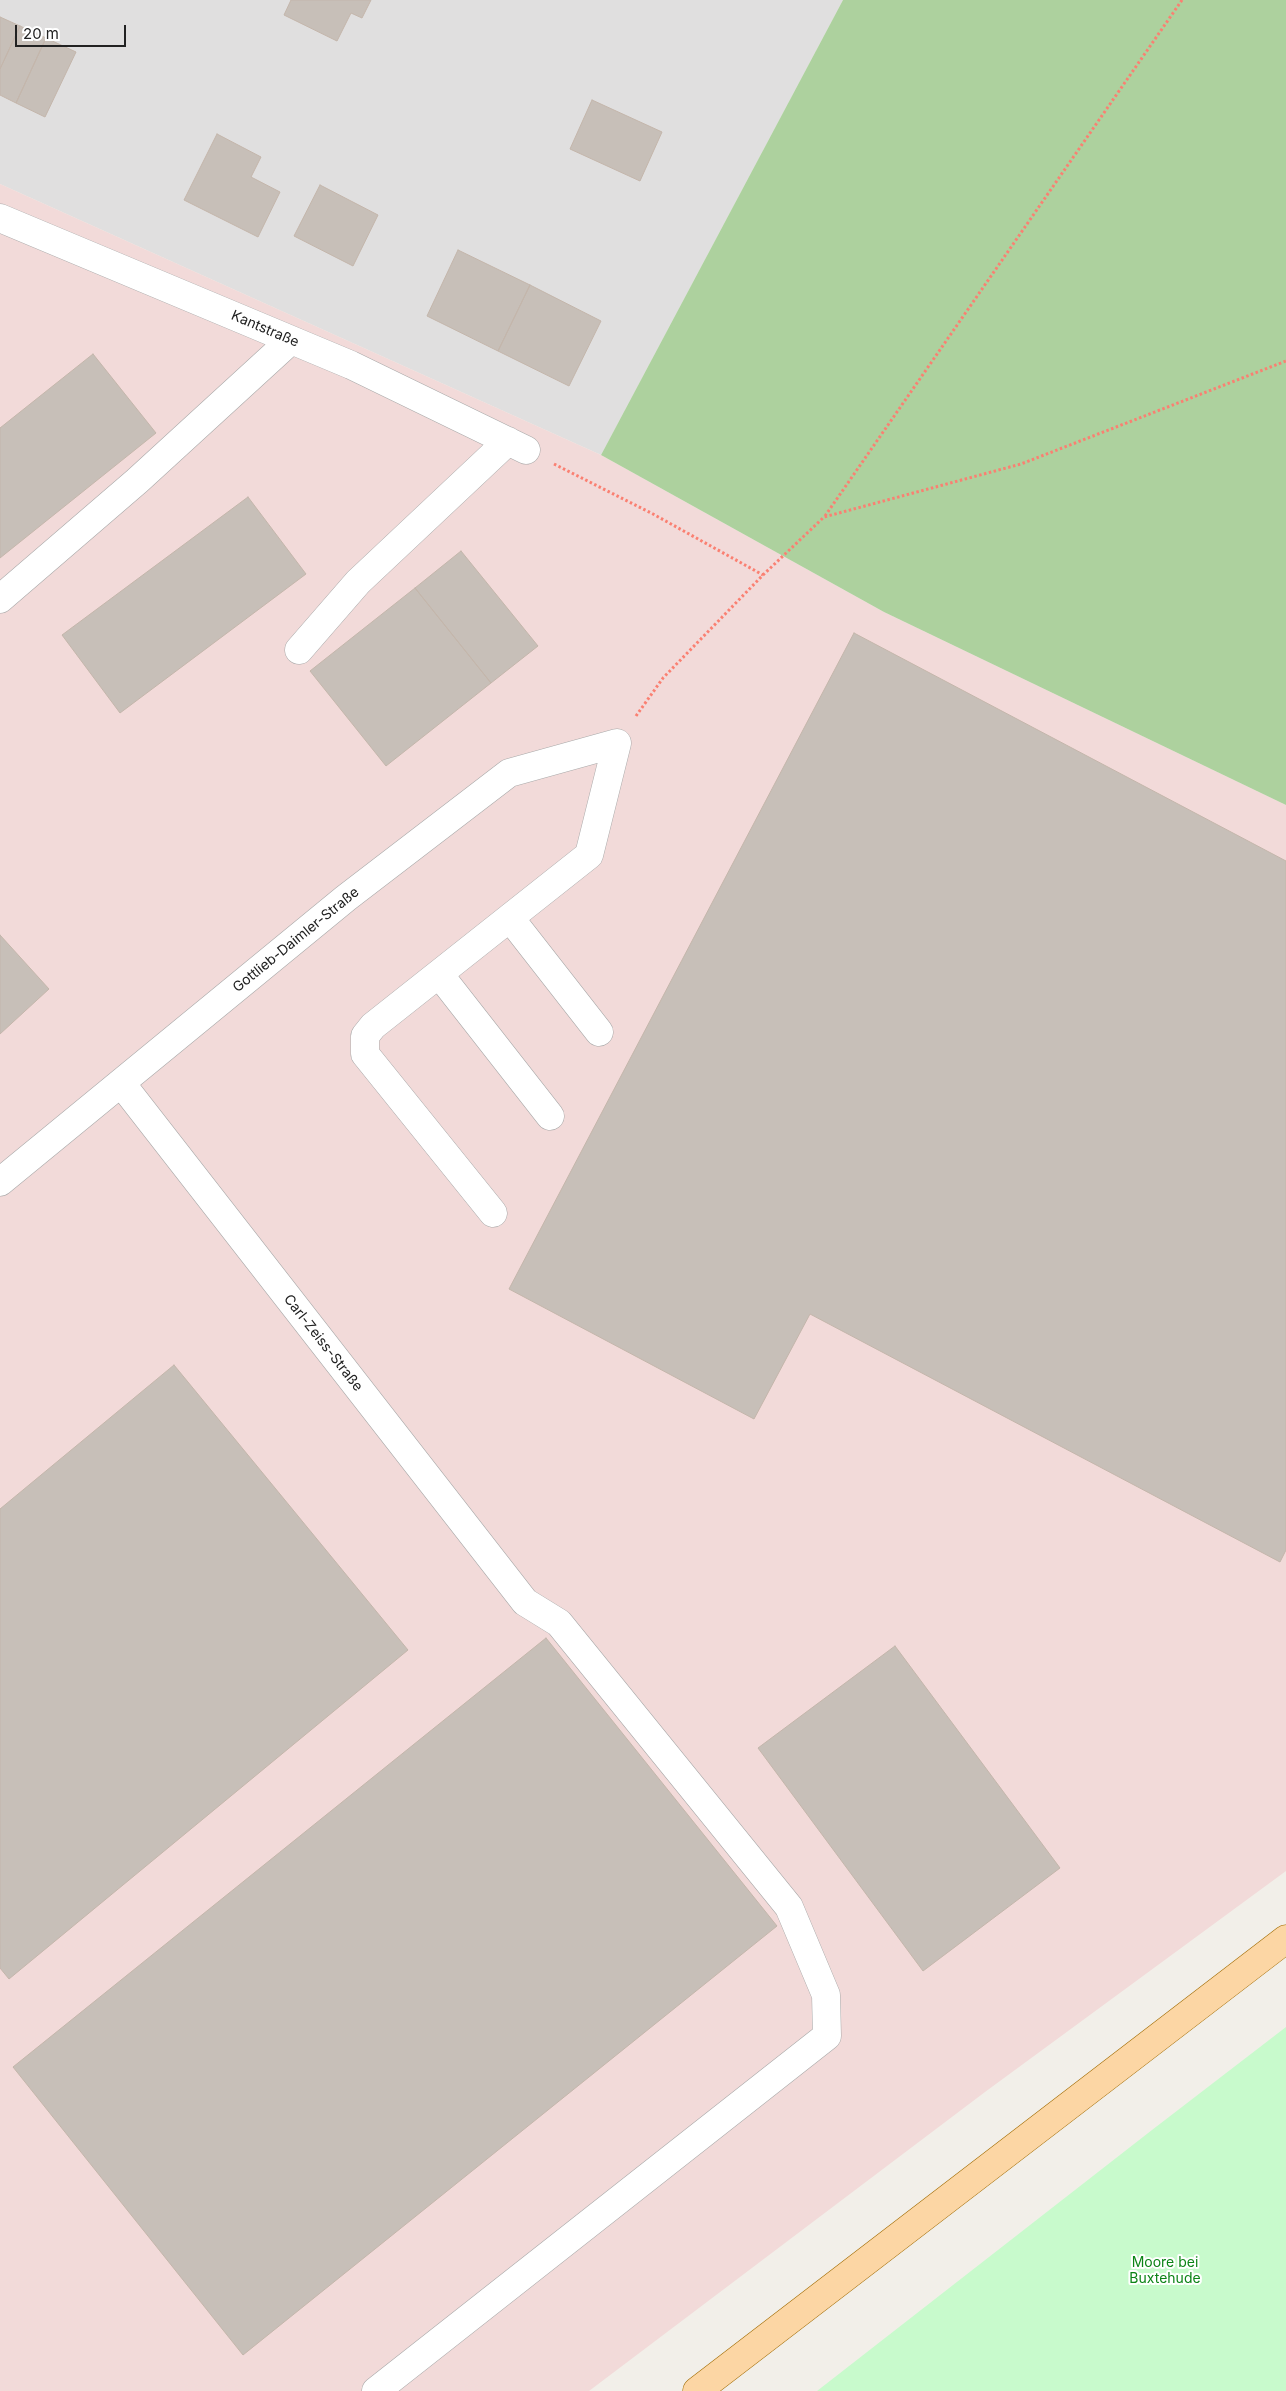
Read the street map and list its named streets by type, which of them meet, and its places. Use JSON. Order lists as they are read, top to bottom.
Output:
{
  "streets": {
    "street": ["Kantstraße", "Gottlieb-Daimler-Straße", "Carl-Zeiss-Straße"]
  },
  "crossings": [
    ["Gottlieb-Daimler-Straße", "Carl-Zeiss-Straße"]
  ],
  "parks": ["Moore bei Buxtehude"],
  "scale_bar": "20 m"
}
